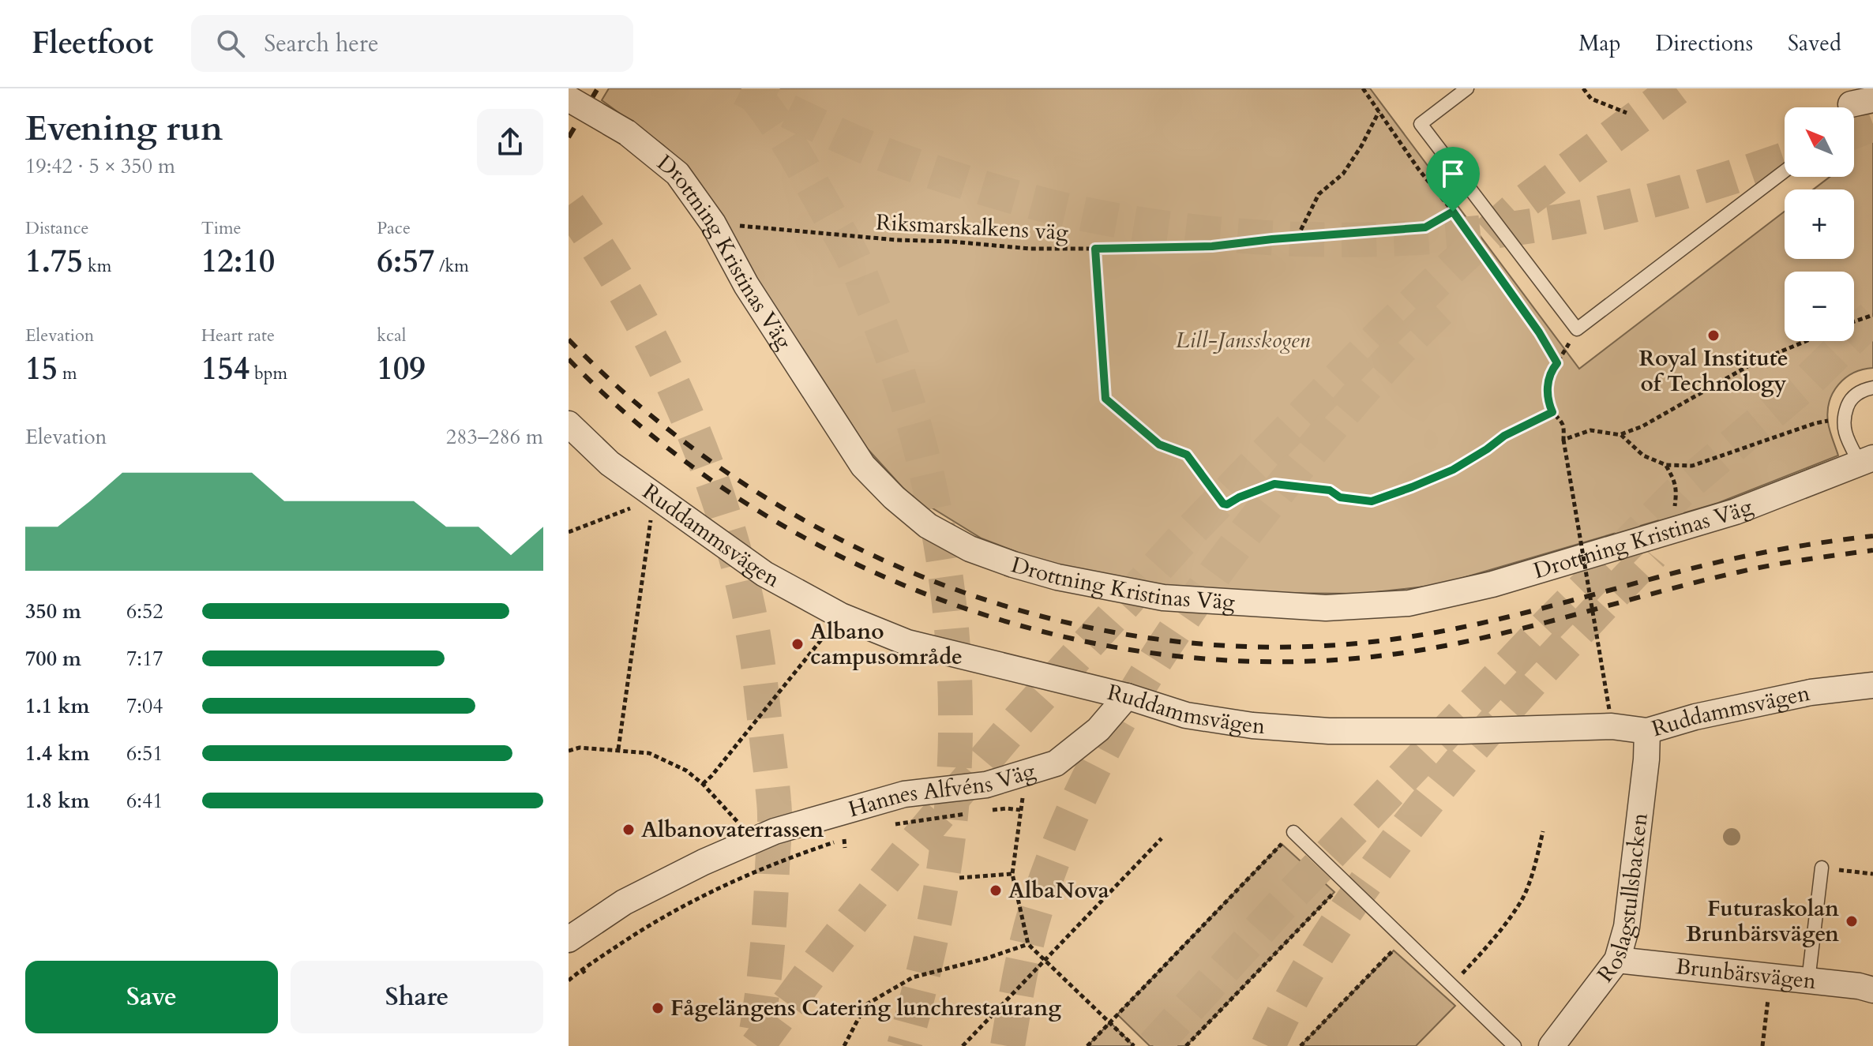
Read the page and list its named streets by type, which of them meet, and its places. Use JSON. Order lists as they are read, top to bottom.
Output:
{
  "streets": {
    "street": [
      "Drottning Kristinas Väg",
      "Ruddammsvägen",
      "Hannes Alfvéns Väg",
      "Roslagstullsbacken",
      "Brunbärsvägen"
    ],
    "path": ["Riksmarskalkens väg"]
  },
  "crossings": [
    ["Riksmarskalkens väg", "Drottning Kristinas Väg"],
    ["Ruddammsvägen", "Hannes Alfvéns Väg"],
    ["Ruddammsvägen", "Roslagstullsbacken"],
    ["Roslagstullsbacken", "Brunbärsvägen"]
  ],
  "parks": ["Lill-Jansskogen"],
  "places": [
    "Royal Institute of Technology",
    "Albano campusområde",
    "Albanovaterrassen",
    "AlbaNova",
    "Futuraskolan Brunbärsvägen",
    "Fågelängens Catering lunchrestaurang"
  ],
  "north": "top left",
  "page": {
    "header": "Fleetfoot",
    "search": "Search here",
    "nav": ["Map", "Directions", "Saved"],
    "heading": ["Evening run", "19:42 · 5 × 350 m"],
    "map_buttons": ["+", "−"],
    "stats": [
      ["Distance", "1.75 km"],
      ["Time", "12:10"],
      ["Pace", "6:57 /km"],
      ["Elevation", "15 m"],
      ["Heart rate", "154 bpm"],
      ["kcal", "109"]
    ],
    "chart": ["Elevation", "283–286 m"],
    "list": [
      {
        "name": "350 m",
        "note": "6:52"
      },
      {
        "name": "700 m",
        "note": "7:17"
      },
      {
        "name": "1.1 km",
        "note": "7:04"
      },
      {
        "name": "1.4 km",
        "note": "6:51"
      },
      {
        "name": "1.8 km",
        "note": "6:41"
      }
    ],
    "buttons": ["Save", "Share"]
  }
}
